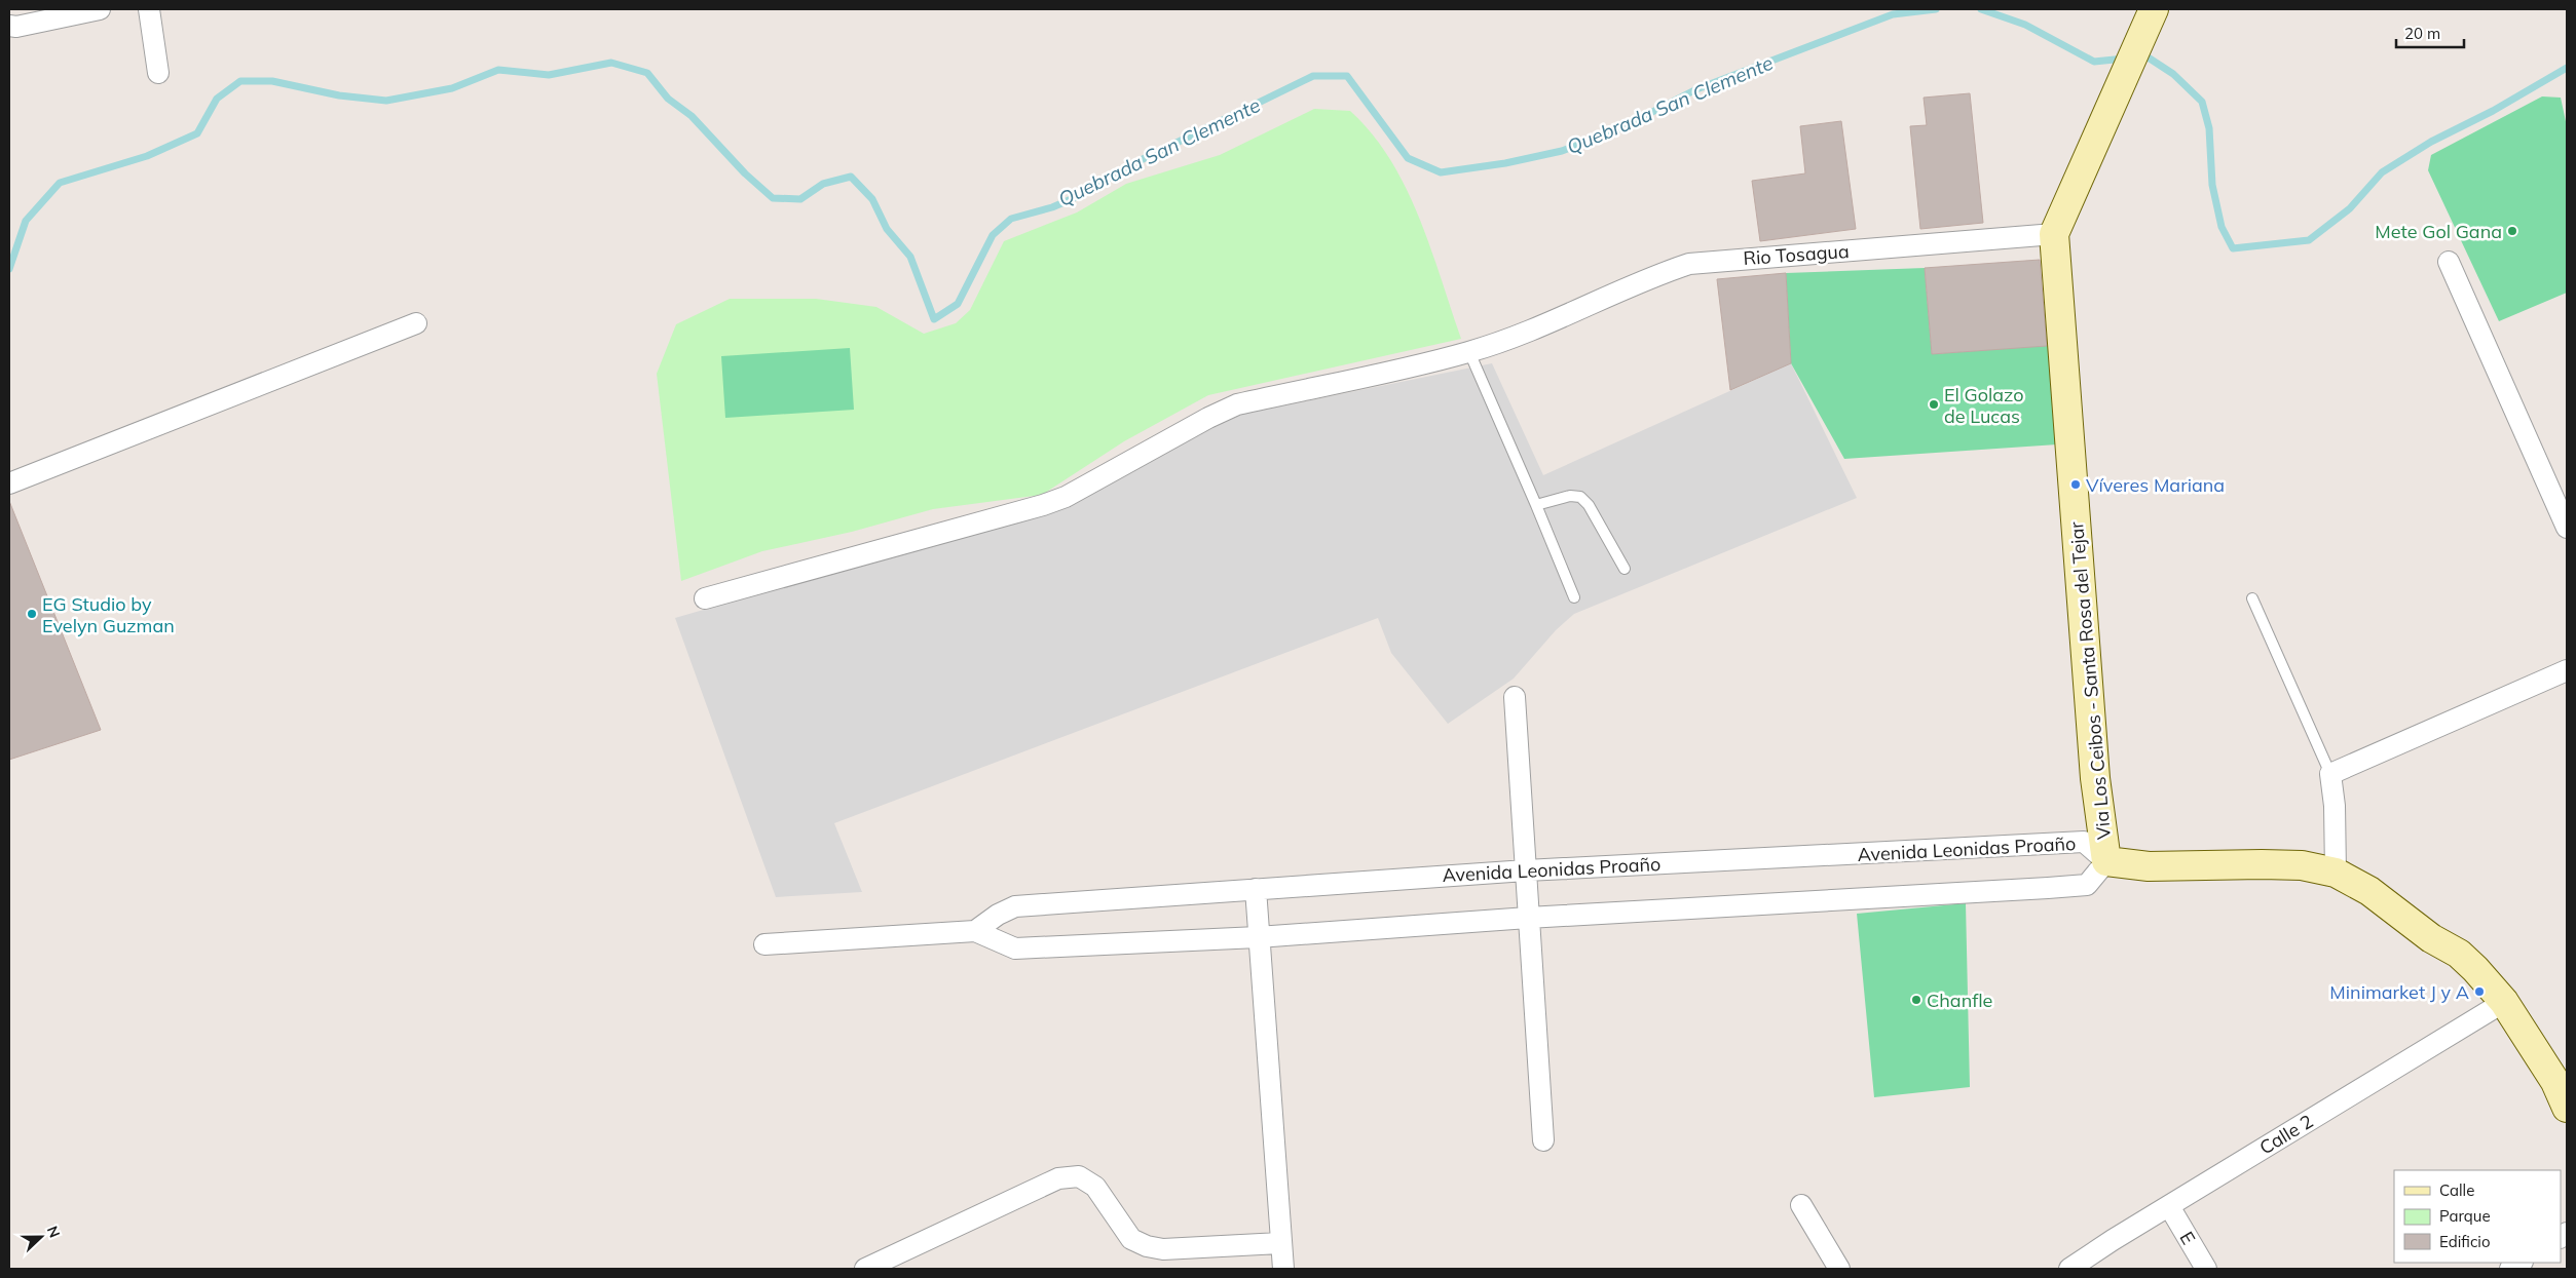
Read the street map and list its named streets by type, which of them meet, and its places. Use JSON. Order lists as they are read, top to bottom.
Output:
{
  "streets": {
    "main road": ["Via Los Ceibos - Santa Rosa del Tejar"],
    "street": [
      "Rio Tosagua",
      "Avenida Leonidas Proaño",
      "Calle 2",
      "E"
    ]
  },
  "crossings": [
    ["Rio Tosagua", "Via Los Ceibos - Santa Rosa del Tejar"],
    ["Via Los Ceibos - Santa Rosa del Tejar", "Avenida Leonidas Proaño"],
    ["Via Los Ceibos - Santa Rosa del Tejar", "Calle 2"],
    ["Calle 2", "E"]
  ],
  "water": ["Quebrada San Clemente"],
  "places": [
    "Mete Gol Gana",
    "El Golazo de Lucas",
    "Víveres Mariana",
    "EG Studio by Evelyn Guzman",
    "Minimarket J y A",
    "Chanfle"
  ],
  "legend": ["Calle", "Parque", "Edificio"],
  "scale_bar": "20 m",
  "north": "right"
}
